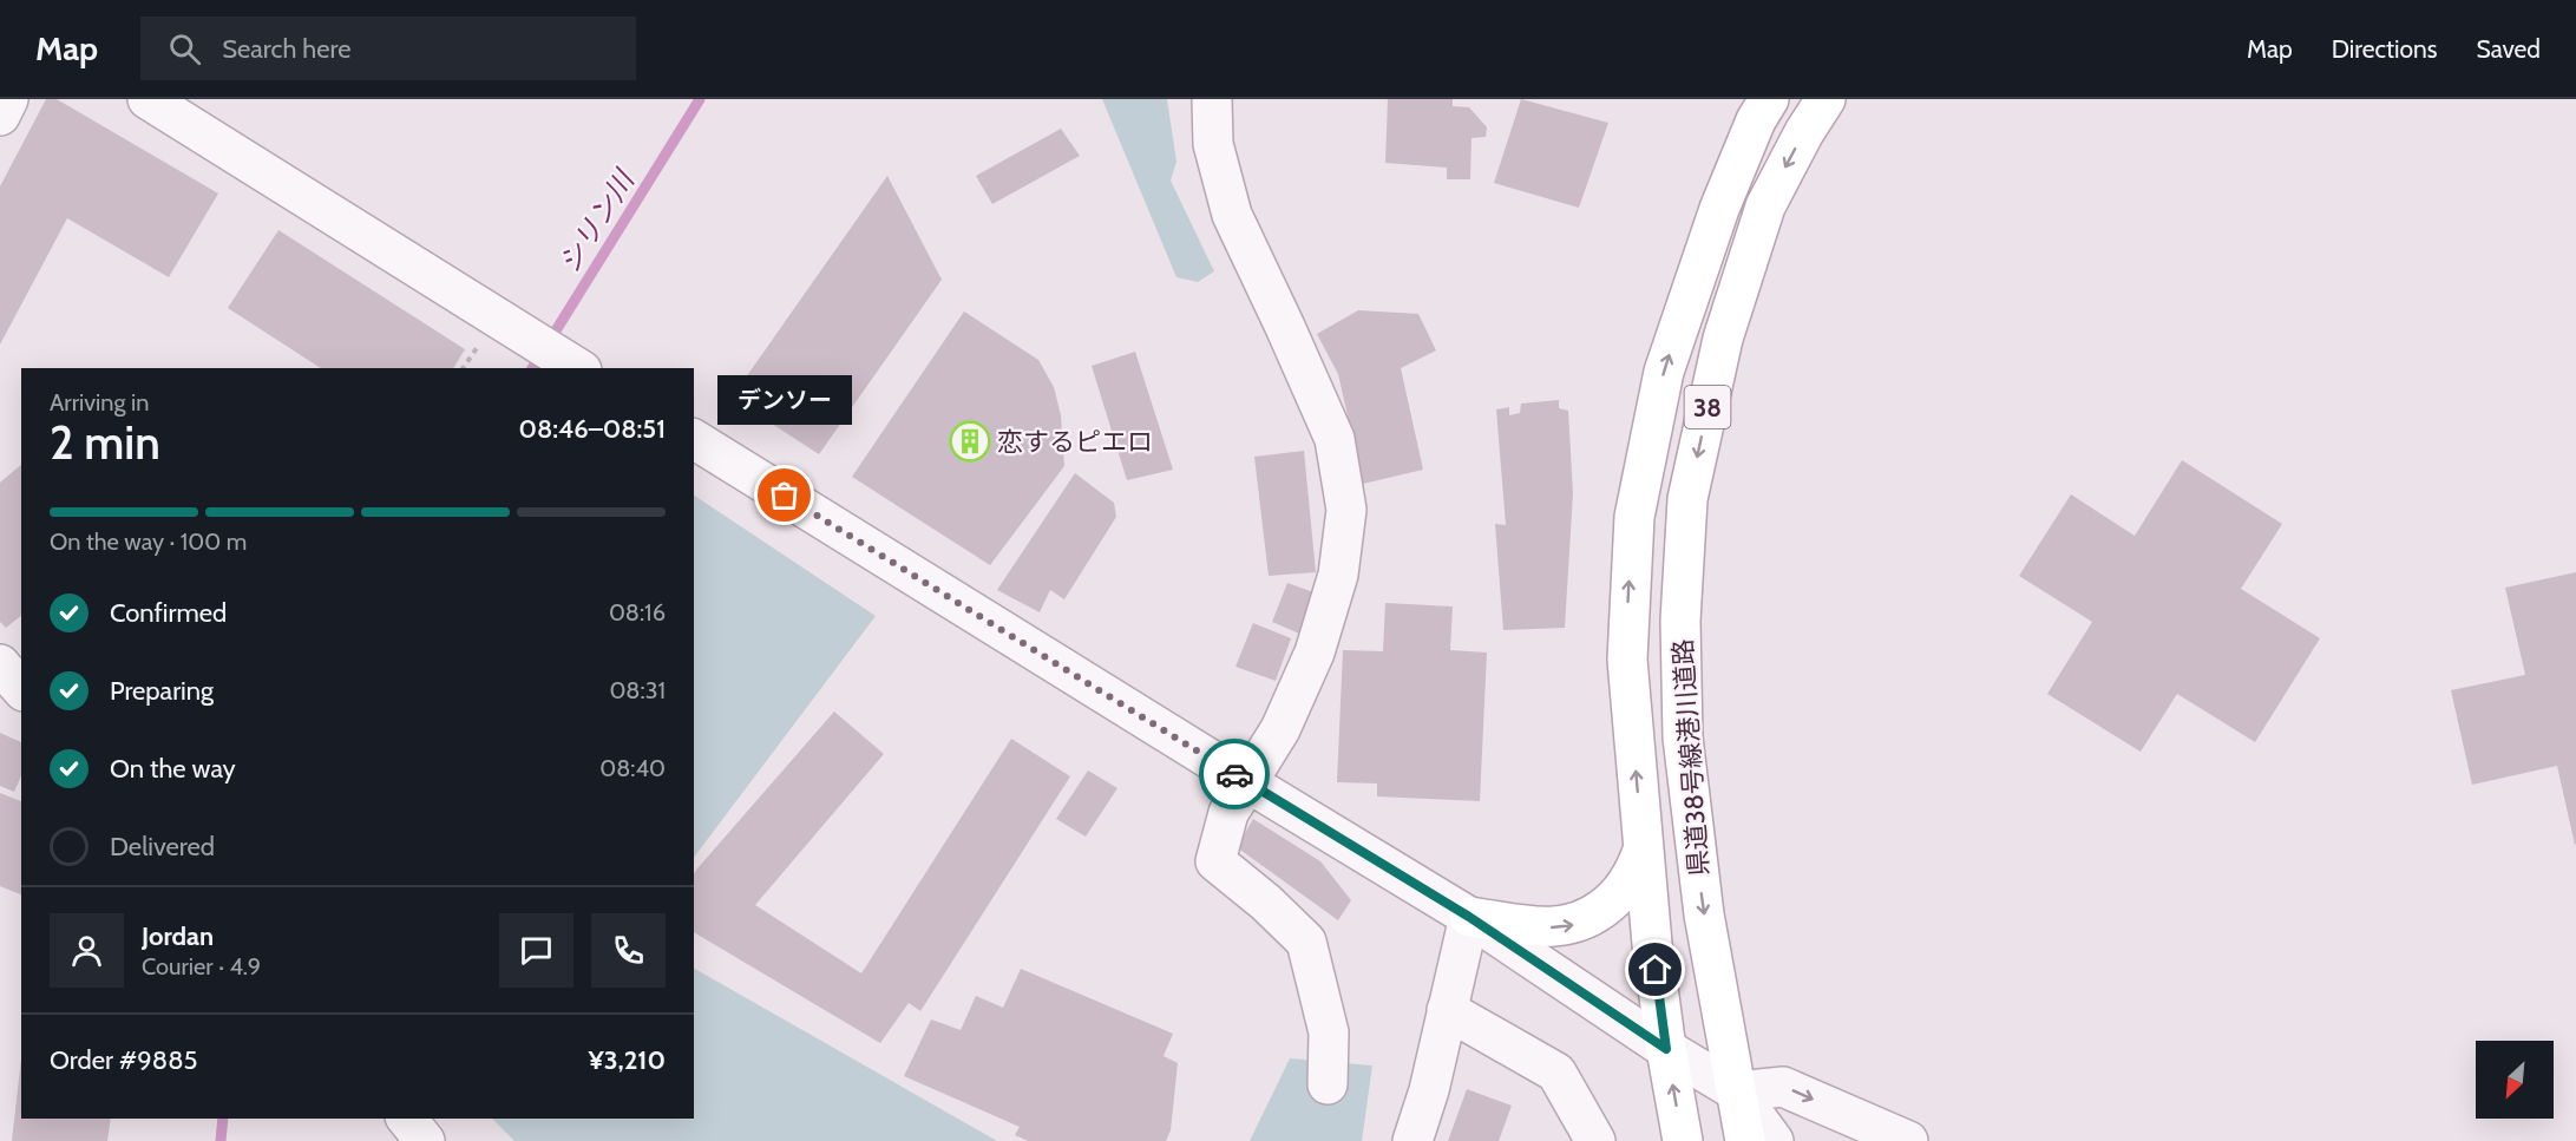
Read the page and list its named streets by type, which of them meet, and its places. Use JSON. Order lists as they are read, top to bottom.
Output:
{
  "streets": {
    "main road": ["38", "県道38号線港川道路"]
  },
  "water": ["シリン川"],
  "places": {
    "building": ["恋するピエロ"],
    "other": ["デンソー"]
  },
  "north": "bottom left",
  "page": {
    "header": "Map",
    "search": "Search here",
    "nav": ["Map", "Directions", "Saved"],
    "heading": ["2 min", "Arriving in", "08:46–08:51"],
    "panel": [
      "Jordan",
      "Courier · 4.9",
      "Order #9885",
      "¥3,210"
    ],
    "bubble": "デンソー",
    "bar": "On the way · 100 m",
    "list": [
      ["Confirmed", "08:16"],
      ["Preparing", "08:31"],
      ["On the way", "08:40"],
      "Delivered"
    ]
  }
}
